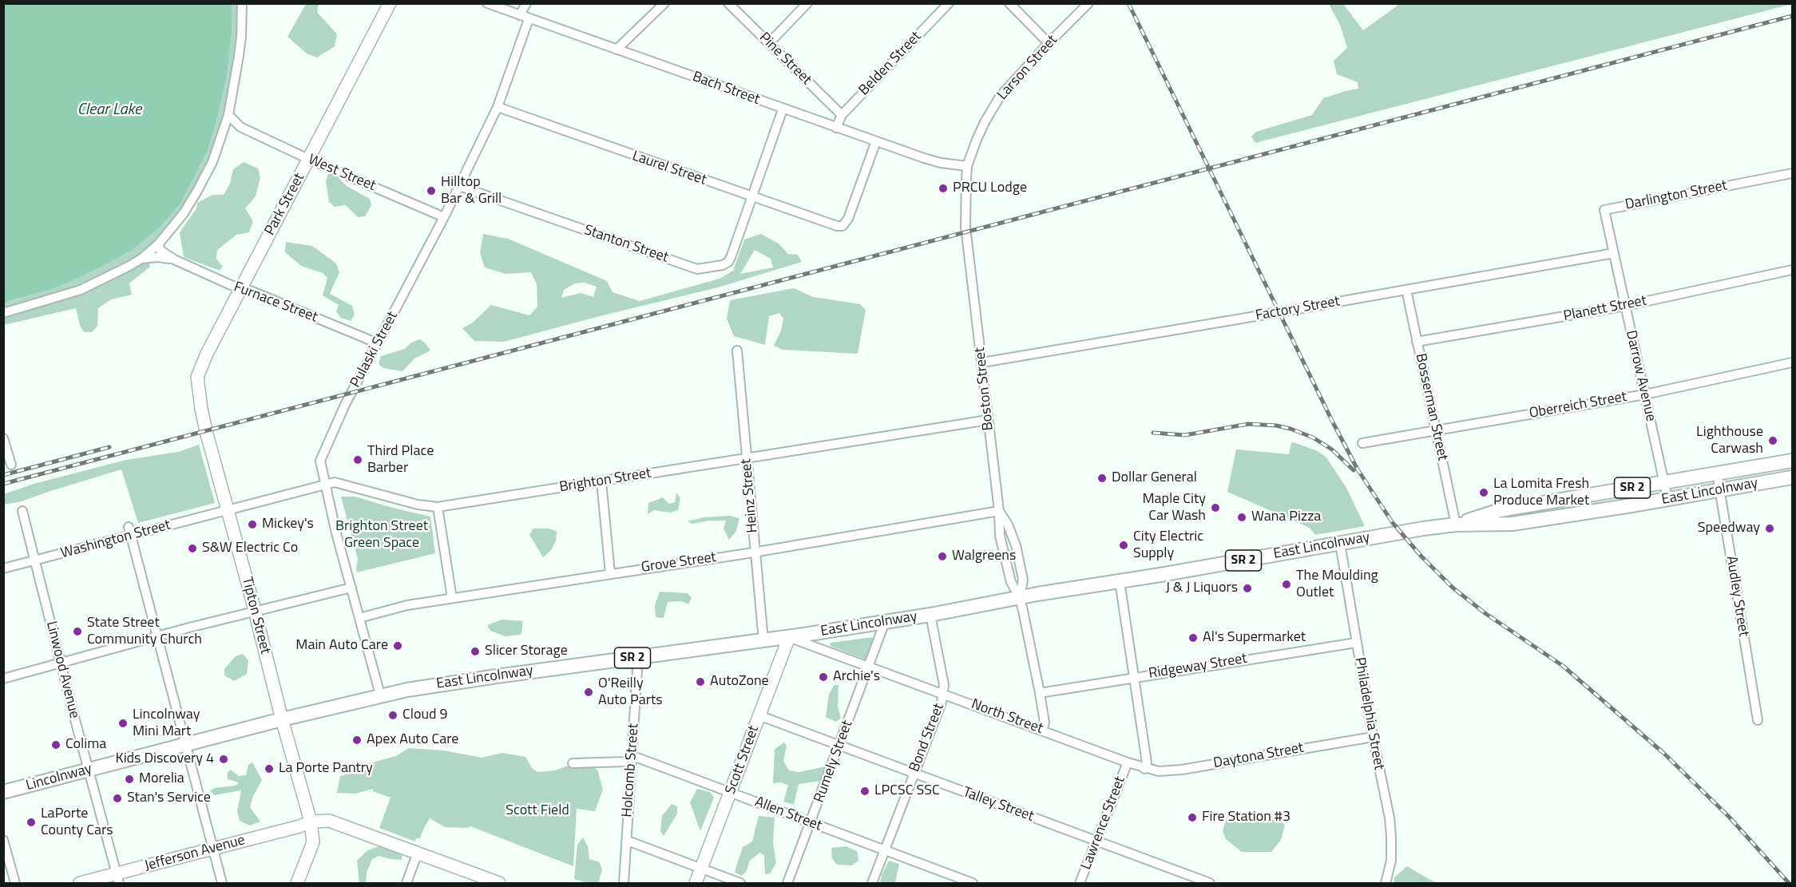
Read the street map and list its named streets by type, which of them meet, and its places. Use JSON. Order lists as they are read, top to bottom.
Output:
{
  "streets": {
    "main road": ["SR 2", "East Lincolnway", "Lincolnway"],
    "street": [
      "Pine Street",
      "Belden Street",
      "Larson Street",
      "Bach Street",
      "Laurel Street",
      "West Street",
      "Darlington Street",
      "Park Street",
      "Stanton Street",
      "Furnace Street",
      "Factory Street",
      "Planett Street",
      "Pulaski Street",
      "Darrow Avenue",
      "Boston Street",
      "Oberreich Street",
      "Bosserman Street",
      "Brighton Street",
      "Heinz Street",
      "Washington Street",
      "Grove Street",
      "Audley Street",
      "Tipton Street",
      "Ridgeway Street",
      "Linwood Avenue",
      "Philadelphia Street",
      "North Street",
      "Bond Street",
      "Daytona Street",
      "Scott Street",
      "Rumely Street",
      "Holcomb Street",
      "Talley Street",
      "Allen Street",
      "Lawrence Street",
      "Jefferson Avenue"
    ]
  },
  "crossings": [
    ["Pine Street", "Belden Street"],
    ["Belden Street", "Bach Street"],
    ["Larson Street", "Bach Street"],
    ["Larson Street", "Boston Street"],
    ["Bach Street", "Laurel Street"],
    ["Bach Street", "Pulaski Street"],
    ["Bach Street", "Boston Street"],
    ["Laurel Street", "Stanton Street"],
    ["Laurel Street", "Pulaski Street"],
    ["West Street", "Park Street"],
    ["West Street", "Pulaski Street"],
    ["Darlington Street", "Factory Street"],
    ["Darlington Street", "Darrow Avenue"],
    ["Park Street", "Furnace Street"],
    ["Park Street", "Tipton Street"],
    ["Stanton Street", "Pulaski Street"],
    ["Furnace Street", "Pulaski Street"],
    ["Factory Street", "Darrow Avenue"],
    ["Factory Street", "Boston Street"],
    ["Factory Street", "Bosserman Street"],
    ["Planett Street", "Darrow Avenue"],
    ["Planett Street", "Bosserman Street"],
    ["Pulaski Street", "Brighton Street"],
    ["Pulaski Street", "East Lincolnway"],
    ["Pulaski Street", "Grove Street"],
    ["Darrow Avenue", "Oberreich Street"],
    ["Darrow Avenue", "East Lincolnway"],
    ["Boston Street", "Brighton Street"],
    ["Boston Street", "East Lincolnway"],
    ["Boston Street", "Grove Street"],
    ["Boston Street", "Ridgeway Street"],
    ["Boston Street", "North Street"],
    ["Oberreich Street", "Bosserman Street"],
    ["Bosserman Street", "East Lincolnway"],
    ["Brighton Street", "Heinz Street"],
    ["Brighton Street", "Washington Street"],
    ["Brighton Street", "Tipton Street"],
    ["East Lincolnway", "Heinz Street"],
    ["East Lincolnway", "Audley Street"],
    ["East Lincolnway", "Tipton Street"],
    ["East Lincolnway", "Philadelphia Street"],
    ["East Lincolnway", "North Street"],
    ["East Lincolnway", "Bond Street"],
    ["East Lincolnway", "Scott Street"],
    ["East Lincolnway", "Holcomb Street"],
    ["East Lincolnway", "Lincolnway"],
    ["Heinz Street", "Grove Street"],
    ["Washington Street", "Tipton Street"],
    ["Washington Street", "Linwood Avenue"],
    ["Tipton Street", "Lincolnway"],
    ["Tipton Street", "Jefferson Avenue"],
    ["Ridgeway Street", "Philadelphia Street"],
    ["Linwood Avenue", "Lincolnway"],
    ["Linwood Avenue", "Jefferson Avenue"],
    ["Philadelphia Street", "Daytona Street"],
    ["North Street", "Bond Street"],
    ["North Street", "Daytona Street"],
    ["North Street", "Scott Street"],
    ["North Street", "Rumely Street"],
    ["North Street", "Lawrence Street"],
    ["Bond Street", "Talley Street"],
    ["Bond Street", "Allen Street"],
    ["Scott Street", "Talley Street"],
    ["Scott Street", "Allen Street"],
    ["Rumely Street", "Talley Street"],
    ["Rumely Street", "Allen Street"],
    ["Holcomb Street", "Allen Street"],
    ["Talley Street", "Lawrence Street"]
  ],
  "water": ["Clear Lake"],
  "parks": ["Brighton Street Green Space", "Scott Field"],
  "places": [
    "PRCU Lodge",
    "Hilltop Bar & Grill",
    "Lighthouse Carwash",
    "Third Place Barber",
    "Dollar General",
    "La Lomita Fresh Produce Market",
    "Maple City Car Wash",
    "Wana Pizza",
    "Mickey's",
    "Speedway",
    "City Electric Supply",
    "S&W Electric Co",
    "Walgreens",
    "The Moulding Outlet",
    "J & J Liquors",
    "State Street Community Church",
    "Al's Supermarket",
    "Main Auto Care",
    "Slicer Storage",
    "Archie's",
    "AutoZone",
    "O'Reilly Auto Parts",
    "Cloud 9",
    "Lincolnway Mini Mart",
    "Apex Auto Care",
    "Colima",
    "Kids Discovery 4",
    "La Porte Pantry",
    "Morelia",
    "LPCSC SSC",
    "Stan's Service",
    "Fire Station #3",
    "LaPorte County Cars"
  ]
}
